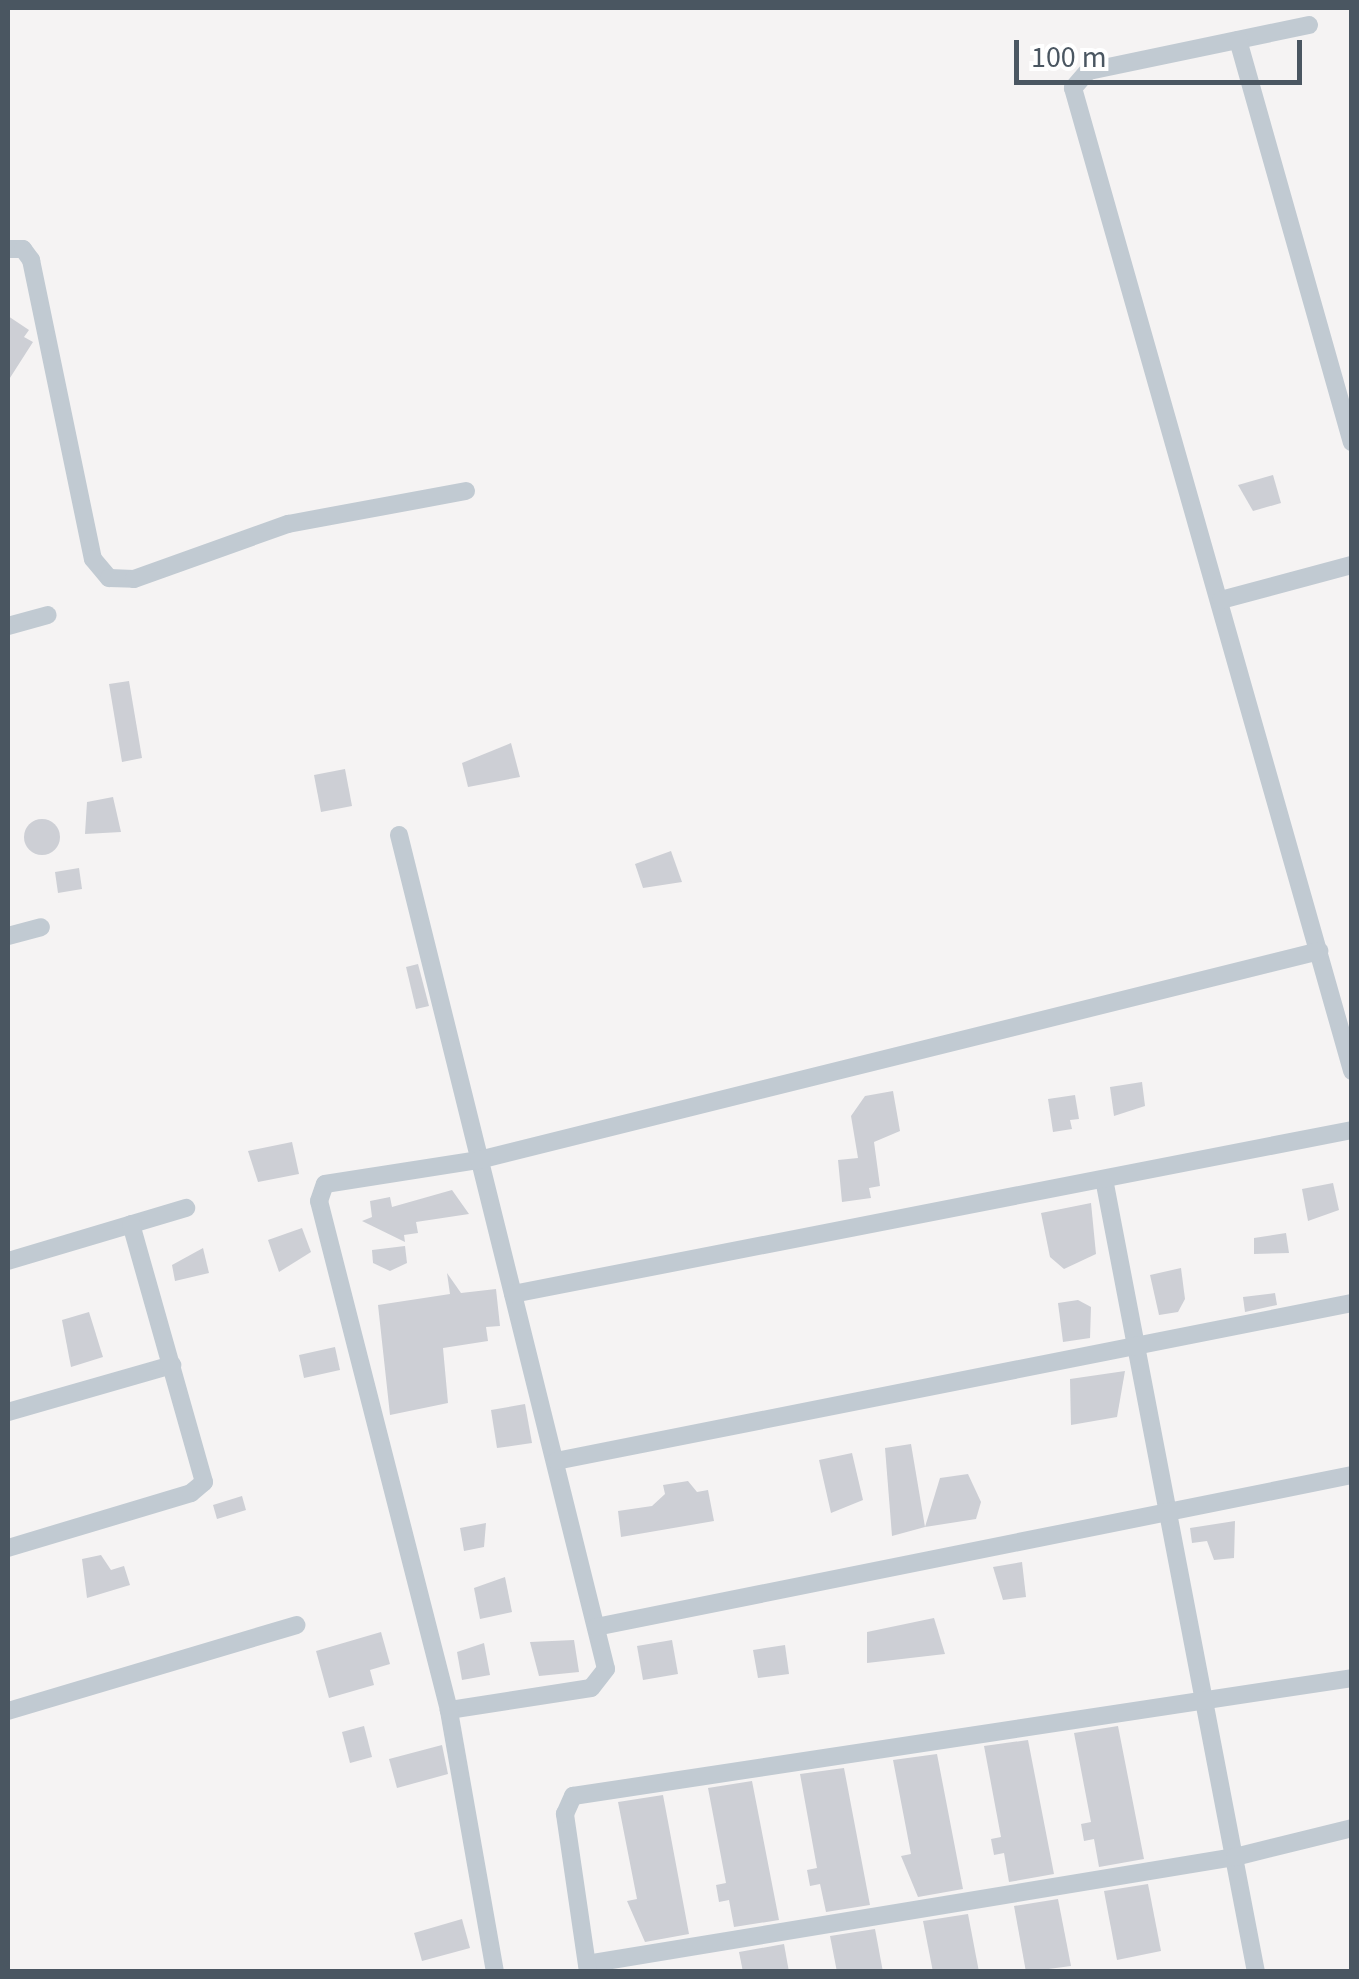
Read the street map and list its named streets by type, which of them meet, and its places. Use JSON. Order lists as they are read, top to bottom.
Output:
{
  "scale_bar": "100 m"
}
